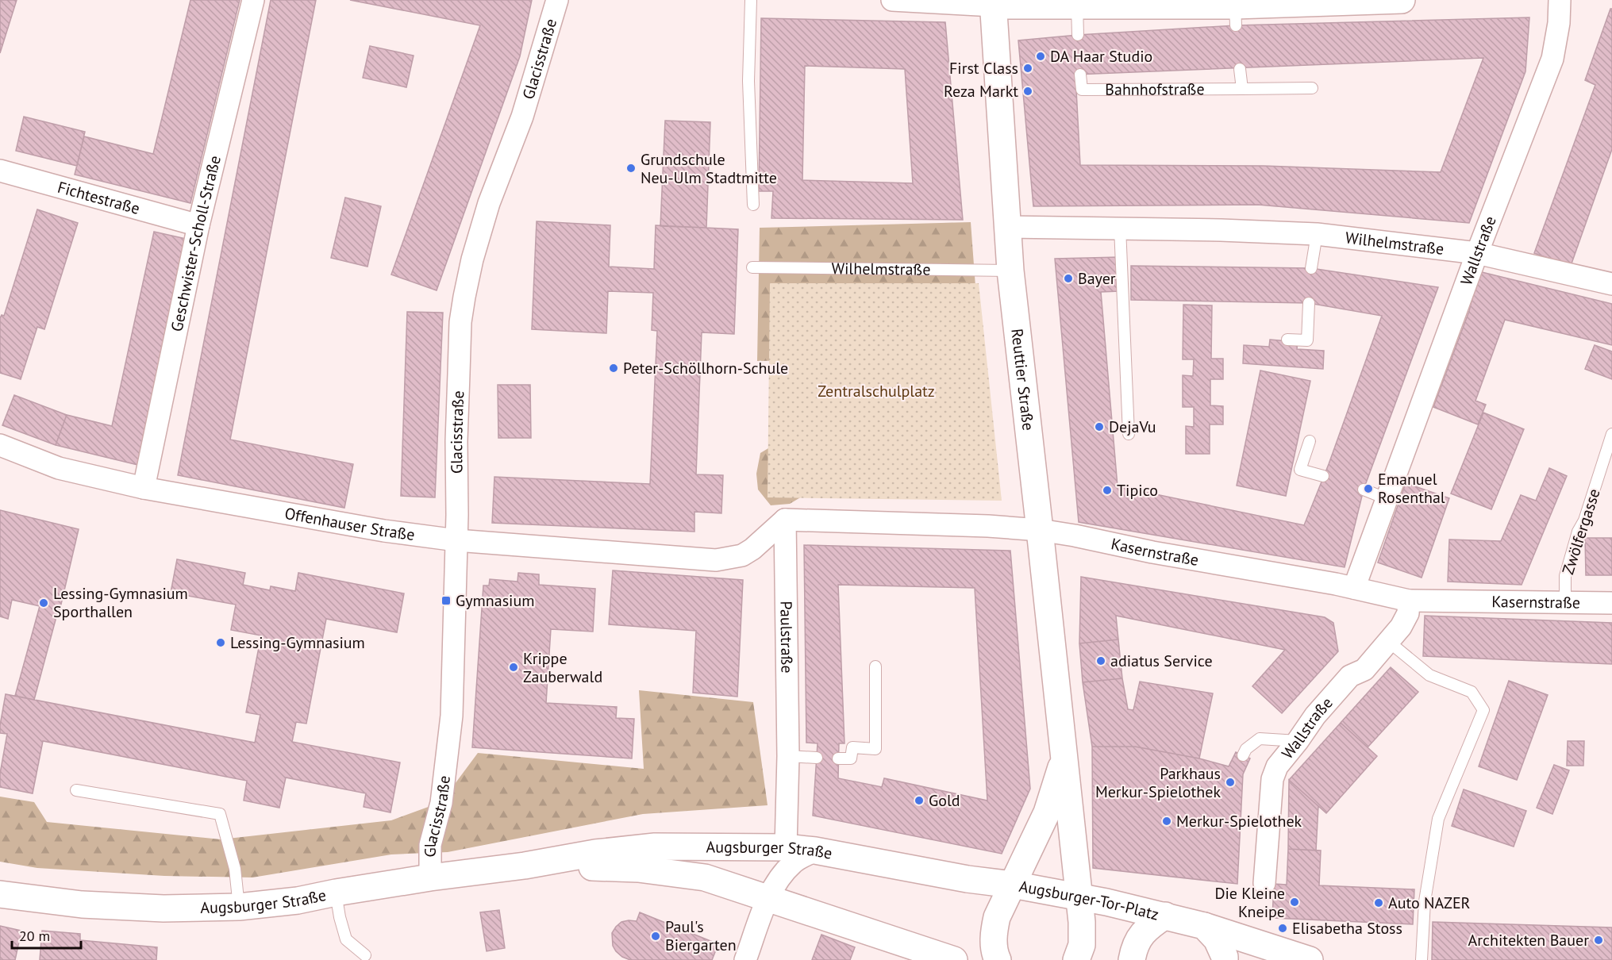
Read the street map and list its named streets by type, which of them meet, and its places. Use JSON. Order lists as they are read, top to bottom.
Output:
{
  "streets": {
    "street": [
      "Glacisstraße",
      "Fichtestraße",
      "Geschwister-Scholl-Straße",
      "Wilhelmstraße",
      "Wallstraße",
      "Reuttier Straße",
      "Offenhauser Straße",
      "Kasernstraße",
      "Paulstraße",
      "Augsburger Straße",
      "Augsburger-Tor-Platz"
    ],
    "lane": ["Bahnhofstraße", "Zwölfergasse"]
  },
  "crossings": [
    ["Glacisstraße", "Offenhauser Straße"],
    ["Glacisstraße", "Augsburger Straße"],
    ["Fichtestraße", "Geschwister-Scholl-Straße"],
    ["Geschwister-Scholl-Straße", "Offenhauser Straße"],
    ["Wilhelmstraße", "Wallstraße"],
    ["Wilhelmstraße", "Reuttier Straße"],
    ["Wallstraße", "Kasernstraße"],
    ["Reuttier Straße", "Kasernstraße"],
    ["Reuttier Straße", "Augsburger Straße"],
    ["Reuttier Straße", "Augsburger-Tor-Platz"],
    ["Offenhauser Straße", "Kasernstraße"],
    ["Offenhauser Straße", "Paulstraße"],
    ["Zwölfergasse", "Kasernstraße"],
    ["Kasernstraße", "Paulstraße"],
    ["Paulstraße", "Augsburger Straße"],
    ["Augsburger Straße", "Augsburger-Tor-Platz"]
  ],
  "parks": ["Zentralschulplatz"],
  "places": {
    "other": [
      "DA Haar Studio",
      "First Class",
      "Reza Markt",
      "Grundschule Neu-Ulm Stadtmitte",
      "Bayer",
      "Peter-Schöllhorn-Schule",
      "DejaVu",
      "Emanuel Rosenthal",
      "Tipico",
      "Lessing-Gymnasium Sporthallen",
      "Lessing-Gymnasium",
      "adiatus Service",
      "Krippe Zauberwald",
      "Parkhaus Merkur-Spielothek",
      "Gold",
      "Merkur-Spielothek",
      "Die Kleine Kneipe",
      "Auto NAZER",
      "Elisabetha Stoss",
      "Paul's Biergarten",
      "Architekten Bauer"
    ],
    "transit": ["Gymnasium"]
  },
  "scale_bar": "20 m"
}
